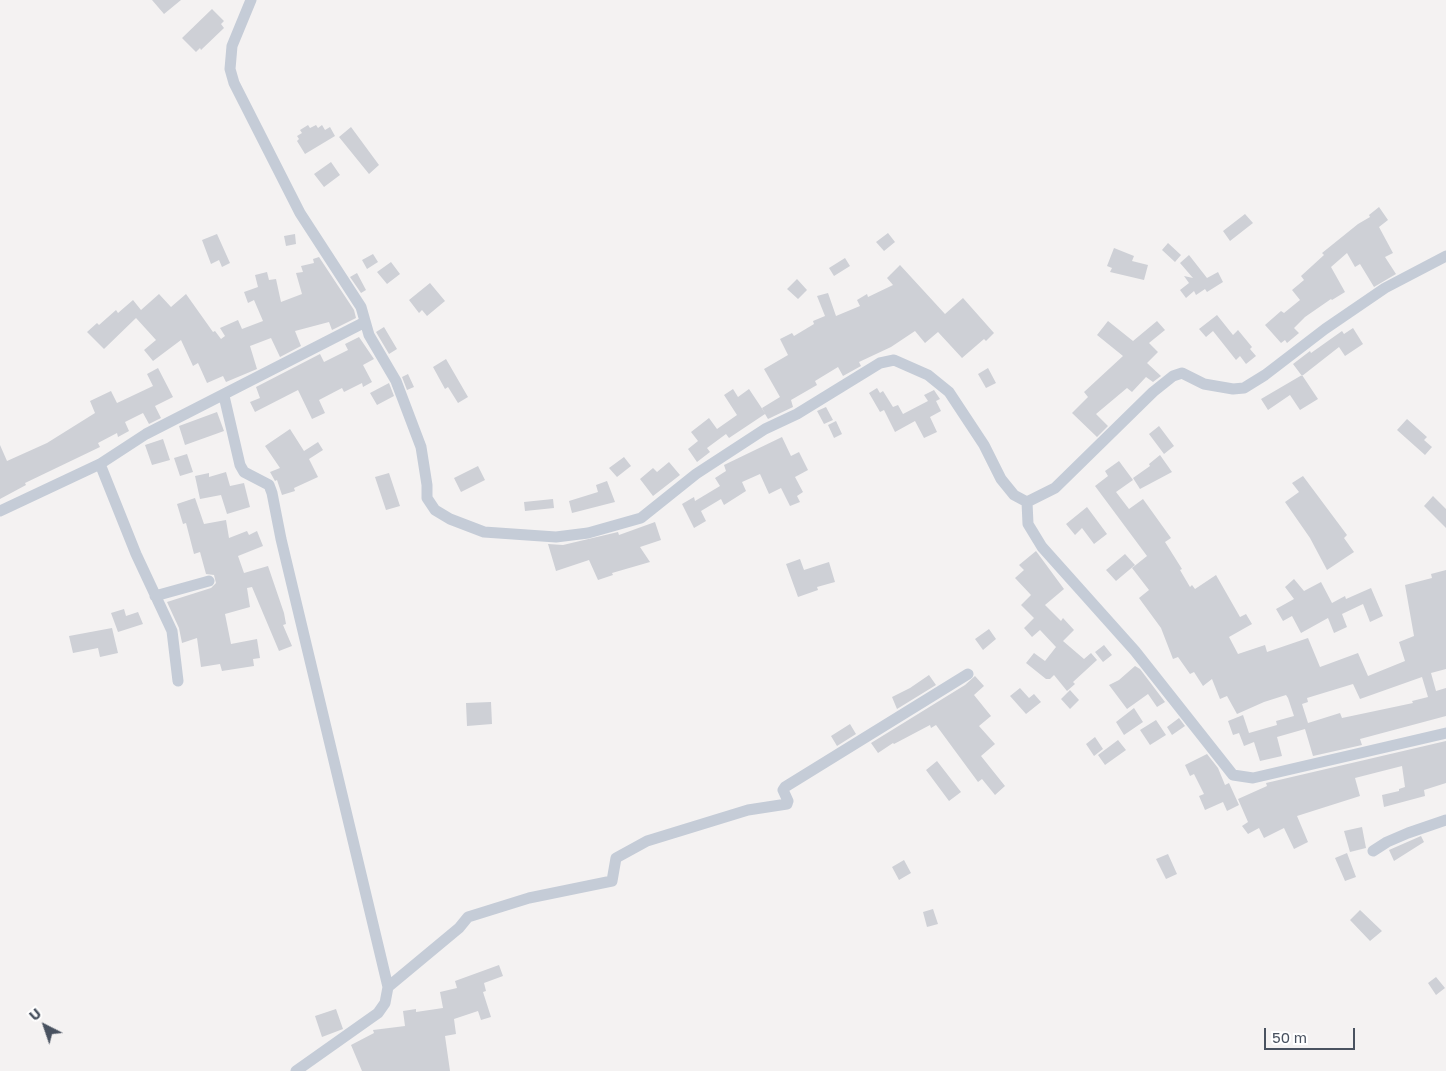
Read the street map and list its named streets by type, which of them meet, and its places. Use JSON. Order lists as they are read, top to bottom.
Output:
{
  "scale_bar": "50 m",
  "north": "top left"
}
